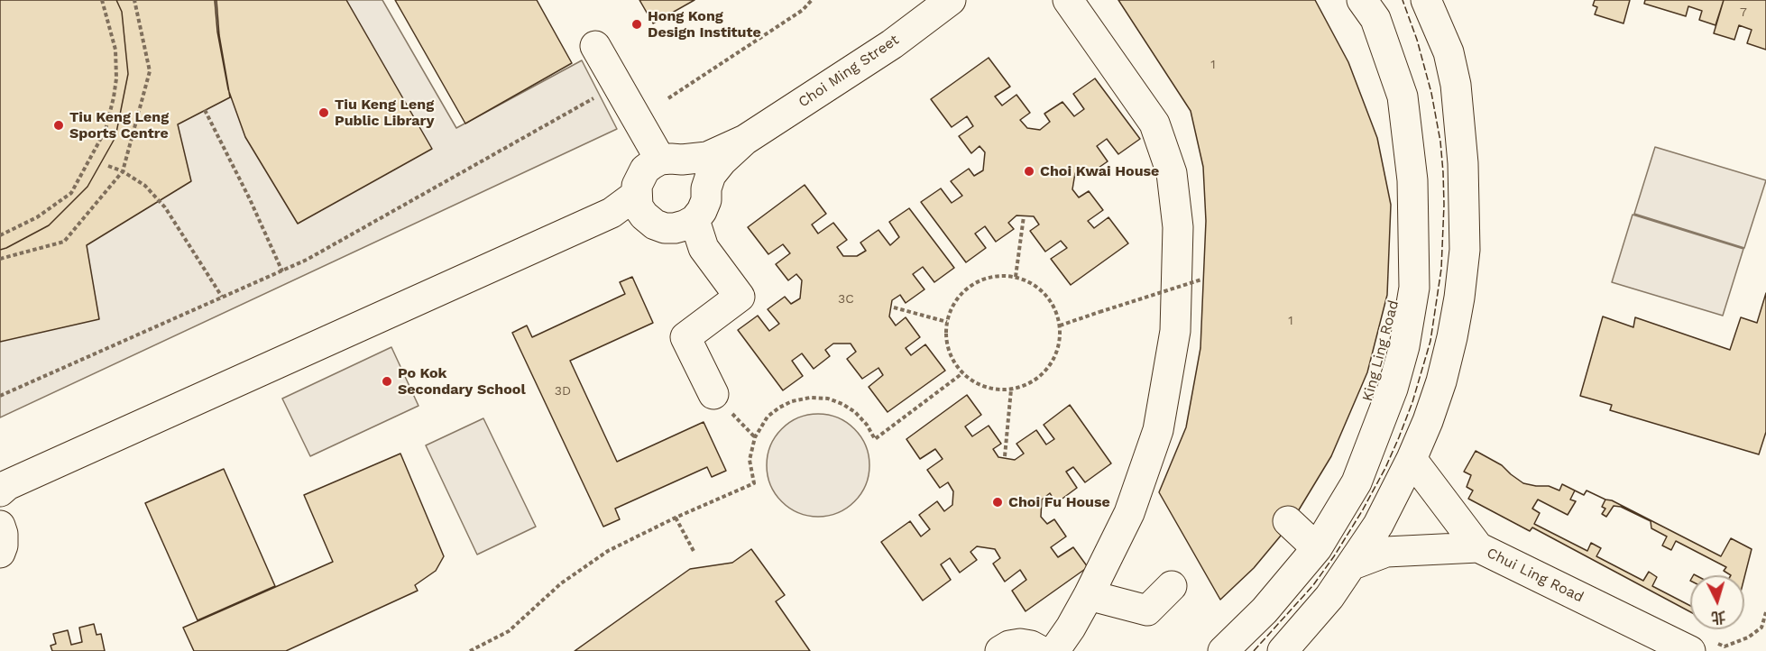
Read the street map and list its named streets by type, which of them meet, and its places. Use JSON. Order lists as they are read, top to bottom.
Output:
{
  "streets": {
    "street": ["Choi Ming Street", "King Ling Road", "Chui Ling Road"]
  },
  "places": [
    "Hong Kong Design Institute",
    "Tiu Keng Leng Public Library",
    "Tiu Keng Leng Sports Centre",
    "Choi Kwai House",
    "Po Kok Secondary School",
    "Choi Fu House"
  ],
  "house_numbers": [
    "7",
    "1",
    "3C",
    "1",
    "3D"
  ],
  "north": "bottom"
}
